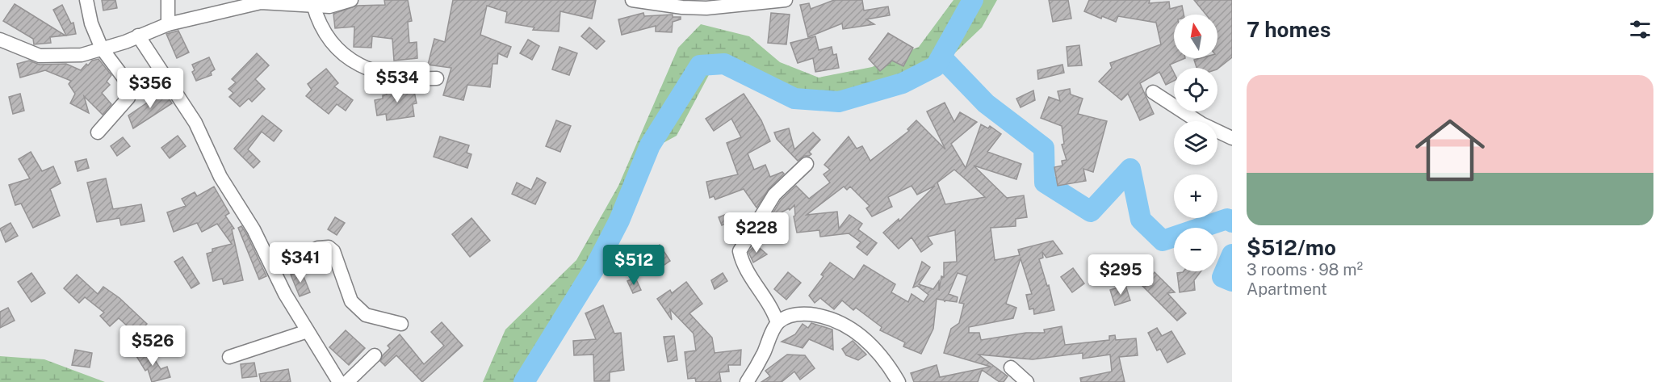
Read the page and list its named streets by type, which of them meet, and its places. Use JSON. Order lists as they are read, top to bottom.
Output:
{
  "north": "top",
  "page": {
    "heading": "7 homes",
    "map_buttons": ["+", "−"],
    "list": [
      {
        "name": "$512/mo",
        "note": "3 rooms · 98 m² · Apartment"
      }
    ],
    "price": [
      "$534",
      "$356",
      "$228",
      "$341",
      "$512",
      "$295",
      "$526"
    ]
  }
}
